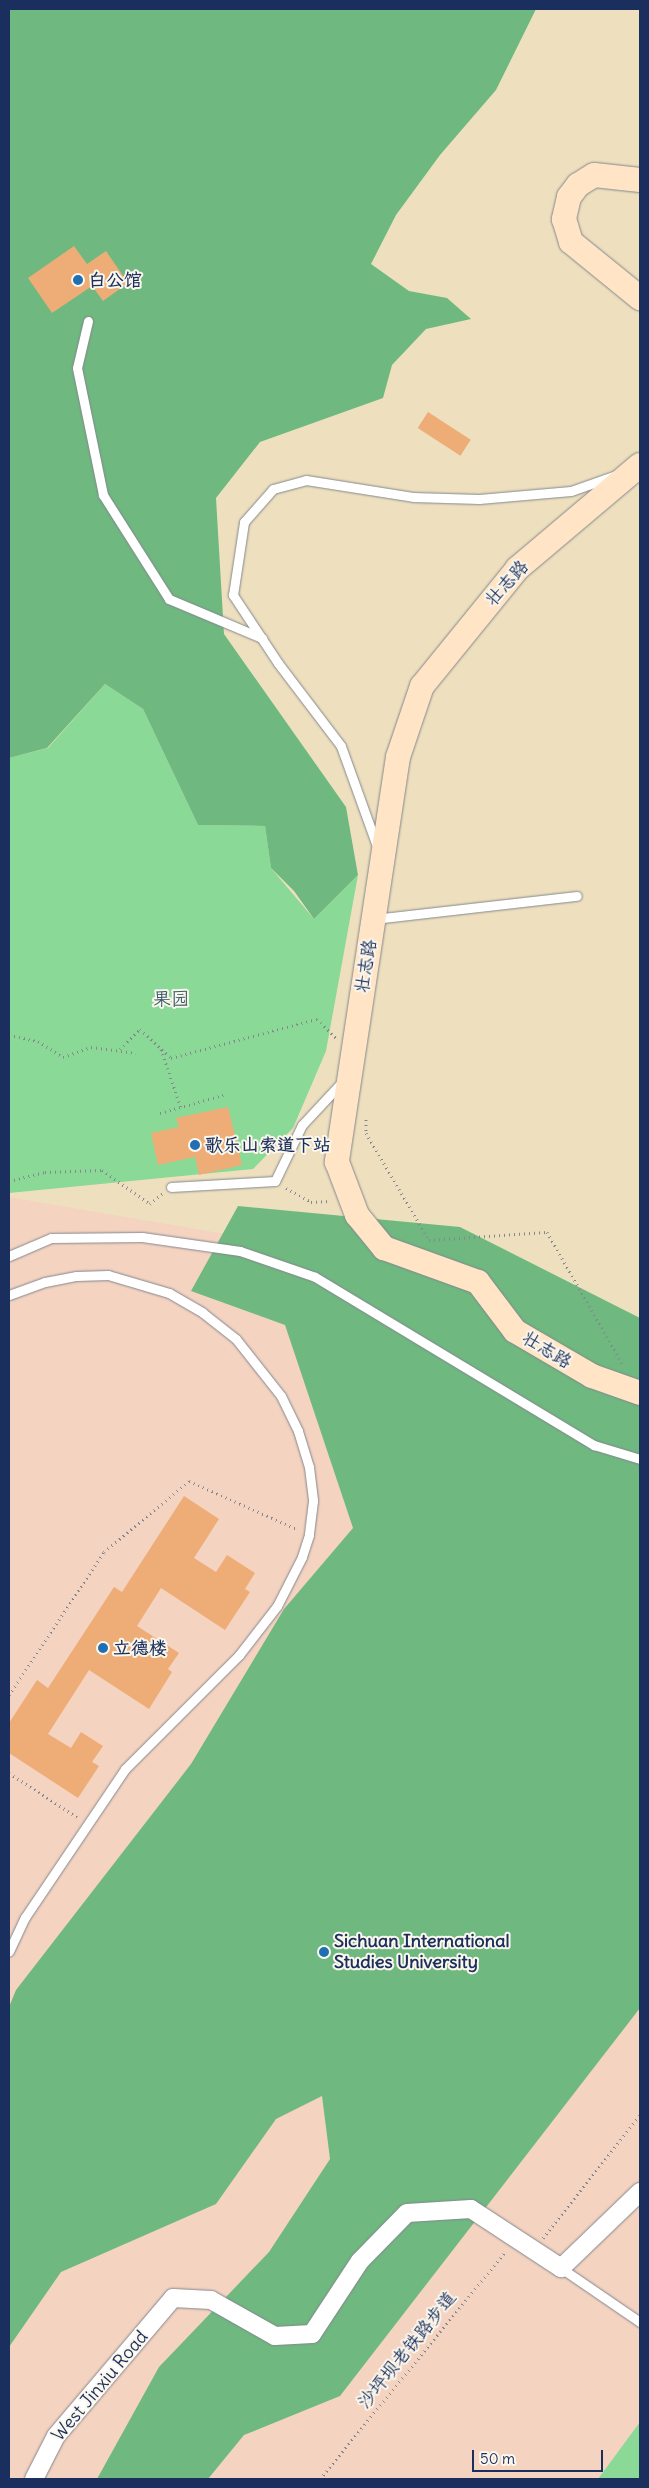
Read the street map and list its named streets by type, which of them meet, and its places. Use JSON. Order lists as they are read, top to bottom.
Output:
{
  "streets": {
    "street": ["壮志路", "West Jinxiu Road"],
    "path": ["沙坪坝老铁路步道"]
  },
  "crossings": [
    ["沙坪坝老铁路步道", "West Jinxiu Road"]
  ],
  "parks": ["果园"],
  "places": [
    "白公馆",
    "歌乐山索道下站",
    "立德楼",
    "Sichuan International Studies University"
  ],
  "scale_bar": "50 m"
}
